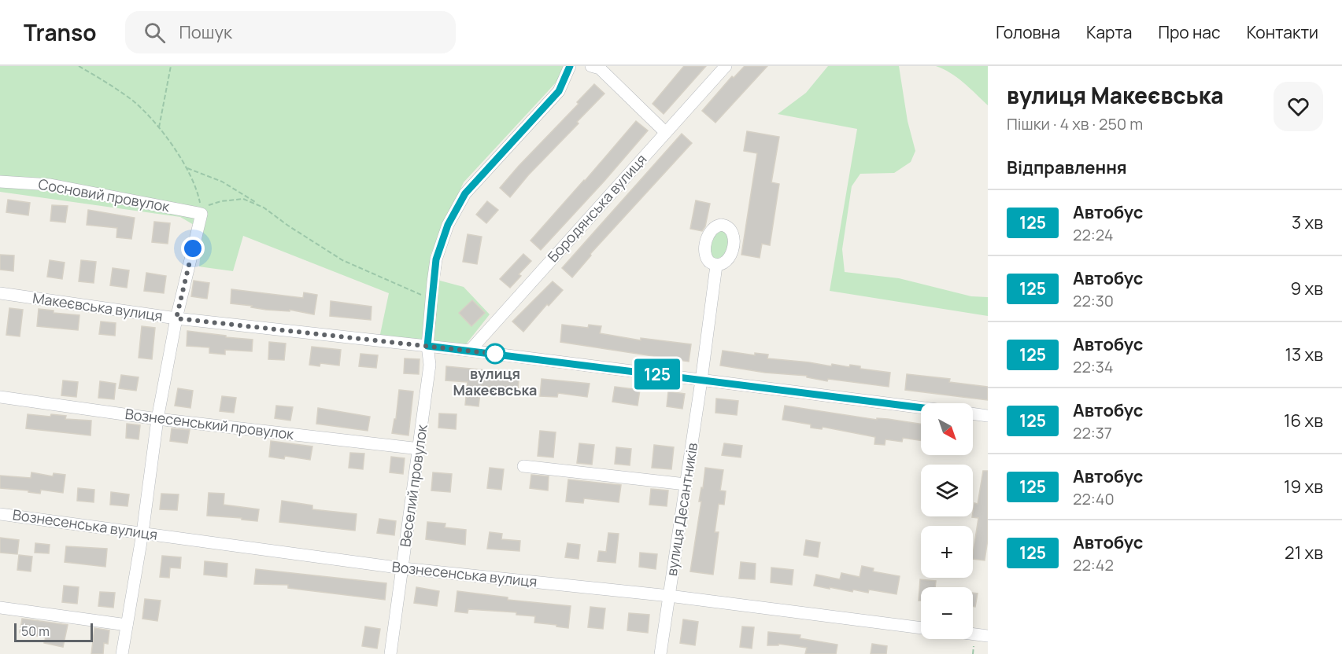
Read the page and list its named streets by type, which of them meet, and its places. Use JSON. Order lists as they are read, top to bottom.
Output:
{
  "streets": {
    "street": [
      "Сосновий провулок",
      "Бородянська вулиця",
      "Макеєвська вулиця",
      "Вознесенський провулок",
      "Веселий провулок",
      "вулиця Десантників",
      "Вознесенська вулиця"
    ]
  },
  "crossings": [
    ["Бородянська вулиця", "Макеєвська вулиця"],
    ["Макеєвська вулиця", "Веселий провулок"],
    ["Макеєвська вулиця", "вулиця Десантників"],
    ["Вознесенський провулок", "Веселий провулок"],
    ["Веселий провулок", "Вознесенська вулиця"],
    ["вулиця Десантників", "Вознесенська вулиця"]
  ],
  "places": ["вулиця Макеєвська"],
  "lines": ["bus line 125"],
  "scale_bar": "50 m",
  "north": "bottom right",
  "page": {
    "header": "Transo",
    "search": "Пошук",
    "nav": [
      "Головна",
      "Карта",
      "Про нас",
      "Контакти"
    ],
    "on_map": "125",
    "heading": [
      ["вулиця Макеєвська", "Пішки · 4 хв · 250 m"],
      "Відправлення"
    ],
    "list": [
      {
        "mark": "125",
        "name": "Автобус",
        "note": "22:24",
        "value": "3 хв"
      },
      {
        "mark": "125",
        "name": "Автобус",
        "note": "22:30",
        "value": "9 хв"
      },
      {
        "mark": "125",
        "name": "Автобус",
        "note": "22:34",
        "value": "13 хв"
      },
      {
        "mark": "125",
        "name": "Автобус",
        "note": "22:37",
        "value": "16 хв"
      },
      {
        "mark": "125",
        "name": "Автобус",
        "note": "22:40",
        "value": "19 хв"
      },
      {
        "mark": "125",
        "name": "Автобус",
        "note": "22:42",
        "value": "21 хв"
      }
    ],
    "map_buttons": ["+", "−"],
    "scale": "50 m"
  }
}
